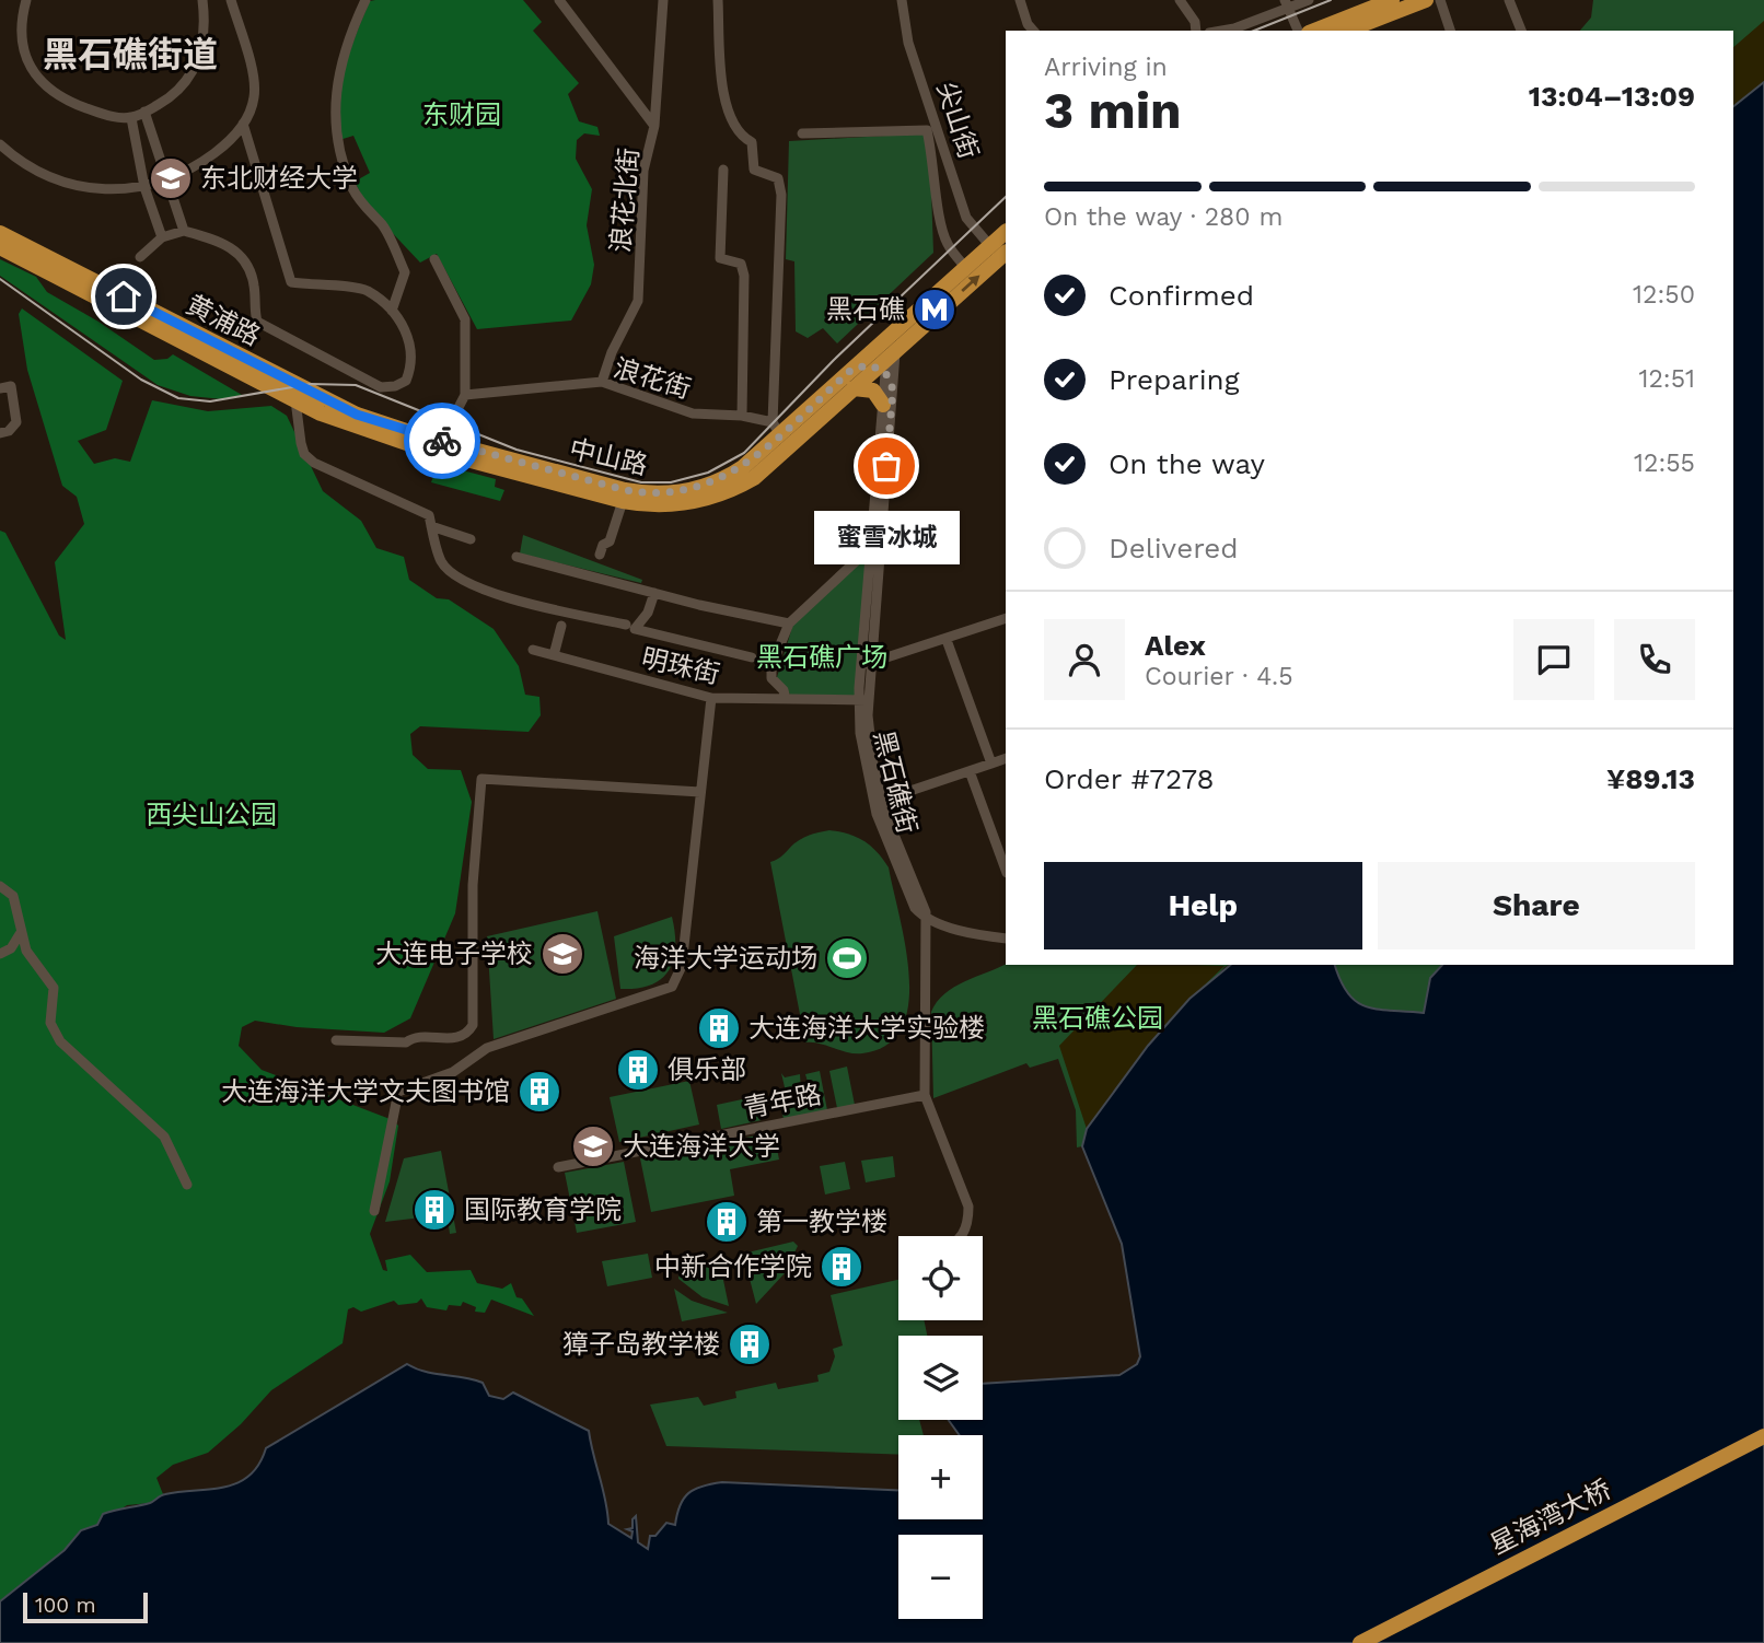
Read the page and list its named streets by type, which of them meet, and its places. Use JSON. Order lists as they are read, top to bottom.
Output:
{
  "streets": {
    "highway": ["黄浦路", "中山路", "星海湾大桥"],
    "street": [
      "尖山街",
      "浪花北街",
      "浪花街",
      "明珠街",
      "黑石礁街",
      "青年路"
    ]
  },
  "crossings": [
    ["尖山街", "中山路"],
    ["浪花北街", "浪花街"],
    ["黄浦路", "中山路"],
    ["浪花街", "中山路"],
    ["中山路", "黑石礁街"],
    ["明珠街", "黑石礁街"]
  ],
  "districts": ["黑石礁街道"],
  "parks": [
    "东财园",
    "黑石礁广场",
    "西尖山公园",
    "黑石礁公园"
  ],
  "places": {
    "school or university": ["东北财经大学", "大连电子学校", "大连海洋大学"],
    "metro station": ["黑石礁"],
    "other": ["蜜雪冰城"],
    "sports": ["海洋大学运动场"],
    "building": [
      "大连海洋大学实验楼",
      "俱乐部",
      "大连海洋大学文夫图书馆",
      "国际教育学院",
      "第一教学楼",
      "中新合作学院",
      "獐子岛教学楼"
    ]
  },
  "scale_bar": "100 m",
  "page": {
    "heading": ["3 min", "Arriving in", "13:04–13:09"],
    "panel": [
      "Alex",
      "Courier · 4.5",
      "Order #7278",
      "¥89.13"
    ],
    "bar": "On the way · 280 m",
    "list": [
      ["Confirmed", "12:50"],
      ["Preparing", "12:51"],
      ["On the way", "12:55"],
      "Delivered"
    ],
    "bubble": "蜜雪冰城",
    "buttons": ["Help", "Share"],
    "map_buttons": ["+", "−"],
    "scale": "100 m"
  }
}
